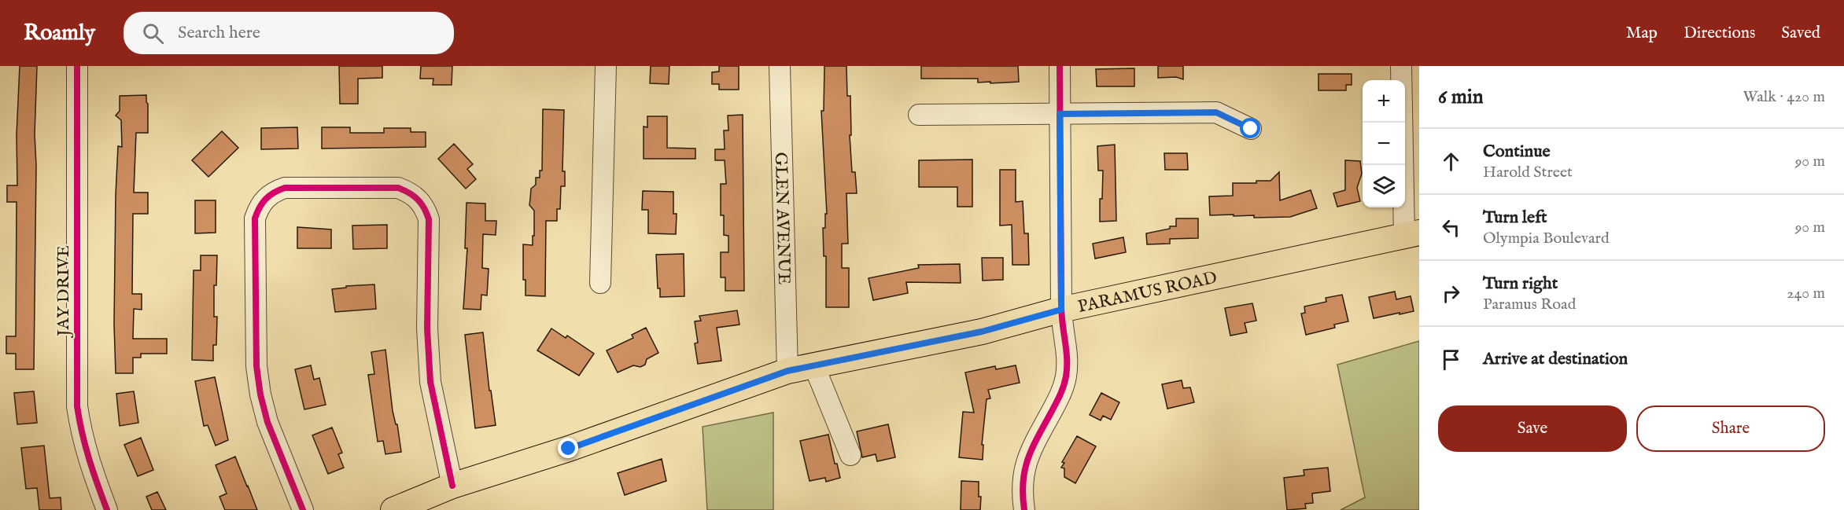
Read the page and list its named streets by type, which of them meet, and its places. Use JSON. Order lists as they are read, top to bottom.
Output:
{
  "streets": {
    "main road": ["PARAMUS ROAD"],
    "street": ["GLEN AVENUE", "JAY DRIVE"]
  },
  "crossings": [
    ["GLEN AVENUE", "PARAMUS ROAD"]
  ],
  "page": {
    "header": "Roamly",
    "search": "Search here",
    "nav": ["Map", "Directions", "Saved"],
    "heading": ["6 min", "Walk · 420 m"],
    "map_buttons": ["+", "−"],
    "list": [
      ["Continue", "Harold Street", "90 m"],
      ["Turn left", "Olympia Boulevard", "90 m"],
      ["Turn right", "Paramus Road", "240 m"],
      "Arrive at destination"
    ],
    "buttons": ["Save", "Share"]
  }
}
